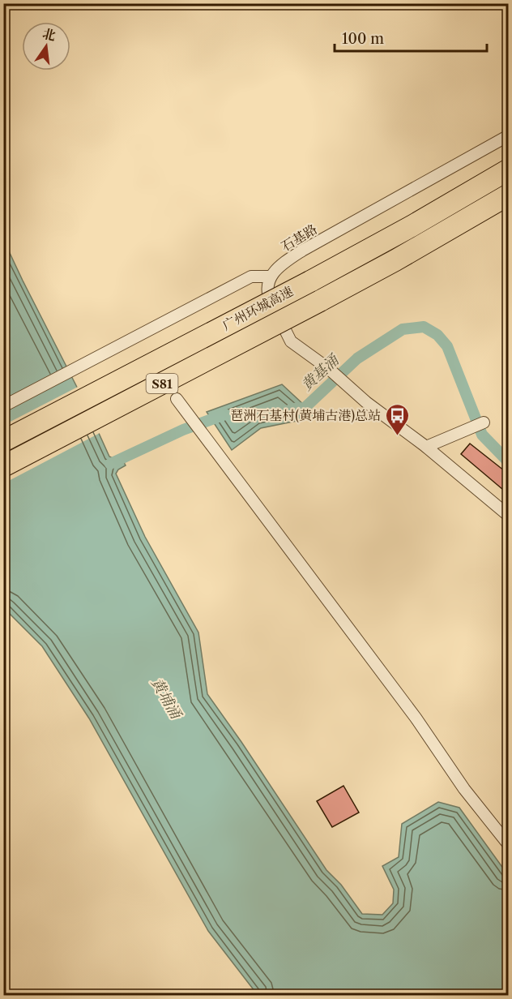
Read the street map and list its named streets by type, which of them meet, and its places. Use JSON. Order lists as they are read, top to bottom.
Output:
{
  "streets": {
    "highway": ["广州环城高速", "S81"],
    "street": ["石基路"]
  },
  "water": ["黄基涌", "黄埔涌"],
  "places": {
    "bus stop": ["琶洲石基村(黄埔古港)总站"]
  },
  "scale_bar": "100 m",
  "north": "top"
}
